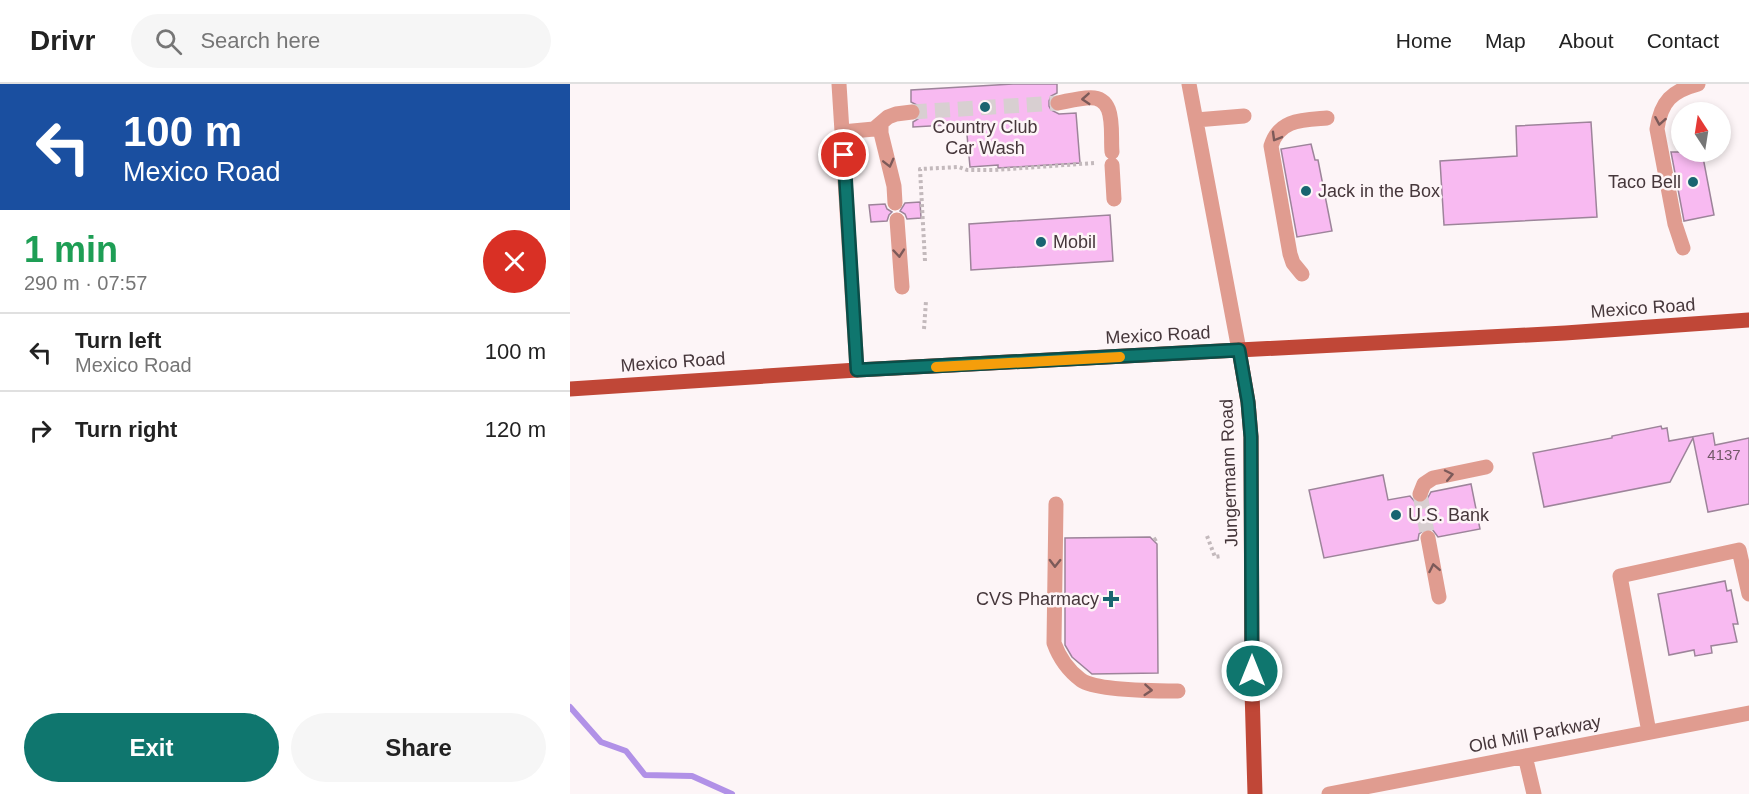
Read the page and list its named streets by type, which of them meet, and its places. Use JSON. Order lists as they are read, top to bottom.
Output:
{
  "streets": {
    "main road": ["Mexico Road", "Jungermann Road"],
    "street": ["Old Mill Parkway"]
  },
  "crossings": [
    ["Mexico Road", "Jungermann Road"]
  ],
  "places": {
    "other": [
      "Country Club Car Wash",
      "Taco Bell",
      "Jack in the Box",
      "Mobil",
      "U.S. Bank"
    ],
    "health": ["CVS Pharmacy"]
  },
  "house_numbers": ["4137"],
  "north": "top",
  "page": {
    "header": "Drivr",
    "search": "Search here",
    "nav": [
      "Home",
      "Map",
      "About",
      "Contact"
    ],
    "turn": ["100 m", "Mexico Road"],
    "heading": ["1 min", "290 m · 07:57"],
    "list": [
      {
        "name": "Turn left",
        "note": "Mexico Road",
        "value": "100 m"
      },
      {
        "name": "Turn right",
        "value": "120 m"
      }
    ],
    "buttons": ["Exit", "Share"]
  }
}
